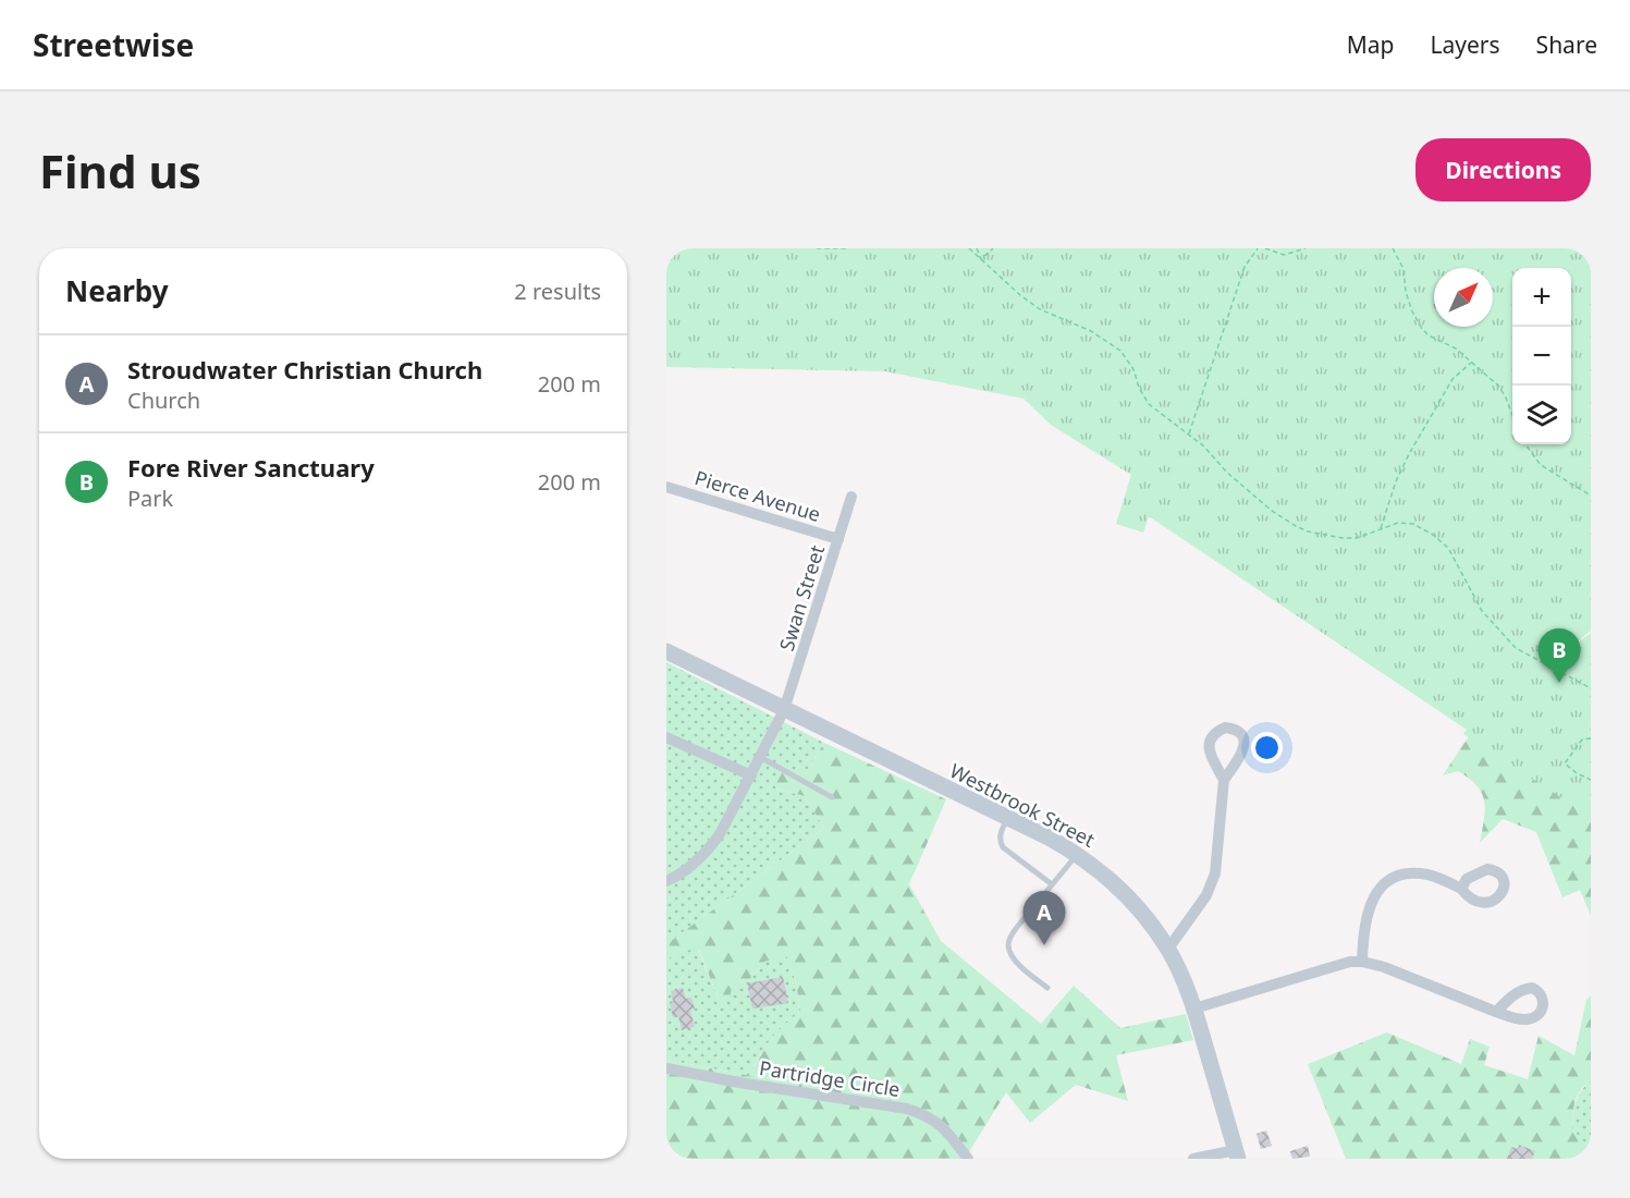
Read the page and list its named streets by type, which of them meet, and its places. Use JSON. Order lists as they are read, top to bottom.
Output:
{
  "streets": {
    "main road": ["Westbrook Street"],
    "street": ["Pierce Avenue", "Swan Street", "Partridge Circle"]
  },
  "crossings": [
    ["Pierce Avenue", "Swan Street"],
    ["Swan Street", "Westbrook Street"]
  ],
  "north": "top right",
  "page": {
    "header": "Streetwise",
    "nav": ["Map", "Layers", "Share"],
    "buttons": "Directions",
    "title": "Find us",
    "heading": ["Nearby", "2 results"],
    "map_buttons": ["+", "−"],
    "list": [
      {
        "mark": "A",
        "name": "Stroudwater Christian Church",
        "note": "Church",
        "value": "200 m"
      },
      {
        "mark": "B",
        "name": "Fore River Sanctuary",
        "note": "Park",
        "value": "200 m"
      }
    ],
    "pins": ["B", "A"]
  }
}
